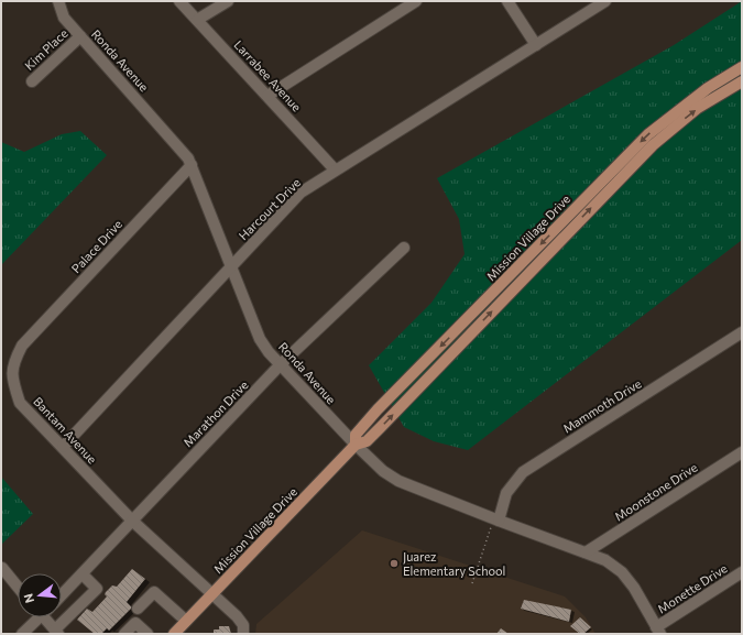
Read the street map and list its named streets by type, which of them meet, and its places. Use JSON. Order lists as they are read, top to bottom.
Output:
{
  "streets": {
    "main road": ["Mission Village Drive"],
    "street": [
      "Kim Place",
      "Ronda Avenue",
      "Larrabee Avenue",
      "Harcourt Drive",
      "Palace Drive",
      "Mammoth Drive",
      "Marathon Drive",
      "Bantam Avenue",
      "Moonstone Drive",
      "Monette Drive"
    ]
  },
  "crossings": [
    ["Kim Place", "Ronda Avenue"],
    ["Ronda Avenue", "Harcourt Drive"],
    ["Ronda Avenue", "Mission Village Drive"],
    ["Ronda Avenue", "Palace Drive"],
    ["Ronda Avenue", "Mammoth Drive"],
    ["Ronda Avenue", "Marathon Drive"],
    ["Ronda Avenue", "Moonstone Drive"],
    ["Ronda Avenue", "Monette Drive"],
    ["Larrabee Avenue", "Harcourt Drive"],
    ["Harcourt Drive", "Bantam Avenue"],
    ["Mission Village Drive", "Bantam Avenue"],
    ["Palace Drive", "Bantam Avenue"],
    ["Marathon Drive", "Bantam Avenue"]
  ],
  "places": ["Juarez Elementary School"],
  "north": "left"
}
